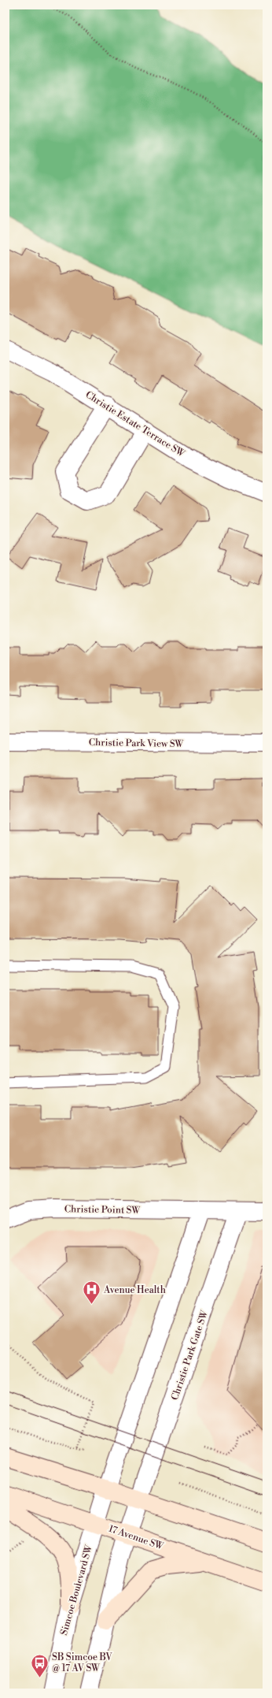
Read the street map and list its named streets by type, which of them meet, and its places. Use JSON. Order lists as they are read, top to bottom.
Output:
{
  "streets": {
    "main road": ["17 Avenue SW"],
    "street": [
      "Christie Estate Terrace SW",
      "Christie Park View SW",
      "Christie Point SW",
      "Christie Park Gate SW",
      "Simcoe Boulevard SW"
    ]
  },
  "crossings": [
    ["17 Avenue SW", "Simcoe Boulevard SW"]
  ],
  "places": {
    "hospital": ["Avenue Health"],
    "bus stop": ["SB Simcoe BV @ 17 AV SW"]
  }
}
